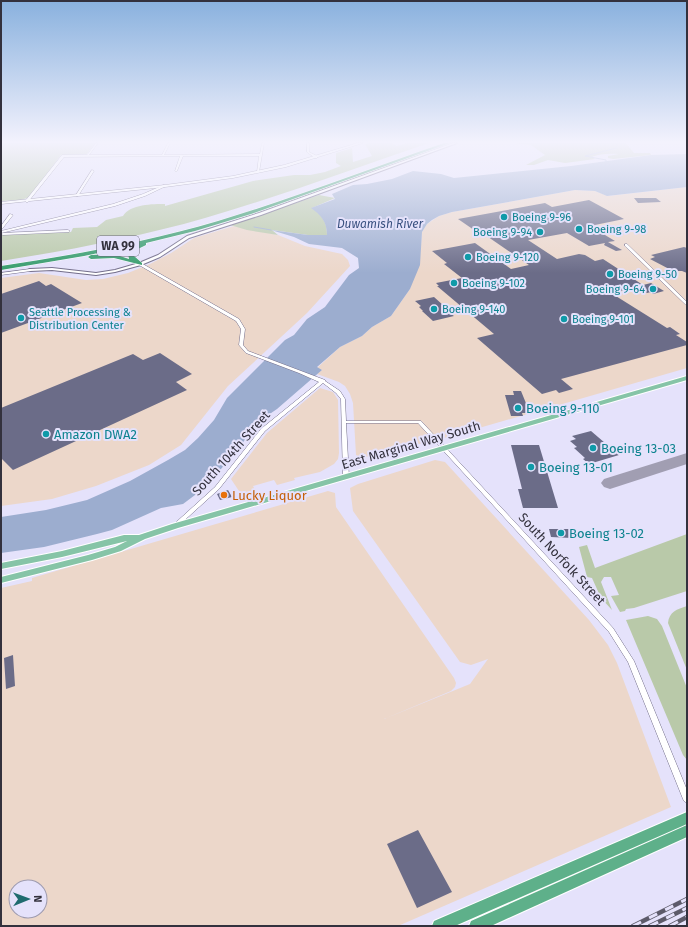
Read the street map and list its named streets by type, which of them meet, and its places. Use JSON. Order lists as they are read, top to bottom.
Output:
{
  "streets": {
    "highway": ["WA 99"],
    "main road": ["East Marginal Way South"],
    "street": ["South 104th Street", "South Norfolk Street"]
  },
  "crossings": [
    ["East Marginal Way South", "South 104th Street"],
    ["East Marginal Way South", "South Norfolk Street"]
  ],
  "water": ["Duwamish River"],
  "places": [
    "Boeing 9-96",
    "Boeing 9-98",
    "Boeing 9-94",
    "Boeing 9-120",
    "Boeing 9-50",
    "Boeing 9-102",
    "Boeing 9-64",
    "Boeing 9-140",
    "Seattle Processing & Distribution Center",
    "Boeing 9-101",
    "Boeing 9-110",
    "Amazon DWA2",
    "Boeing 13-03",
    "Boeing 13-01",
    "Lucky Liquor",
    "Boeing 13-02"
  ],
  "north": "right"
}
